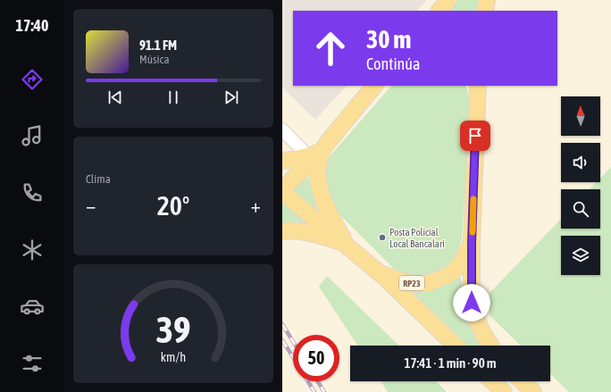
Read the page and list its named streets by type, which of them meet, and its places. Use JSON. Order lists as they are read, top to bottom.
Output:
{
  "streets": {
    "main road": ["RP23"]
  },
  "places": ["Posta Policial Local Bancalari"],
  "north": "top",
  "page": {
    "tabs": "17:40",
    "turn": ["30 m", "Continúa"],
    "song": ["91.1 FM", "Música"],
    "tile": "Clima",
    "heat": ["−", "20°", "+"],
    "limit": "50",
    "trip": "17:41 · 1 min · 90 m",
    "gauge": ["39", "km/h"]
  }
}
